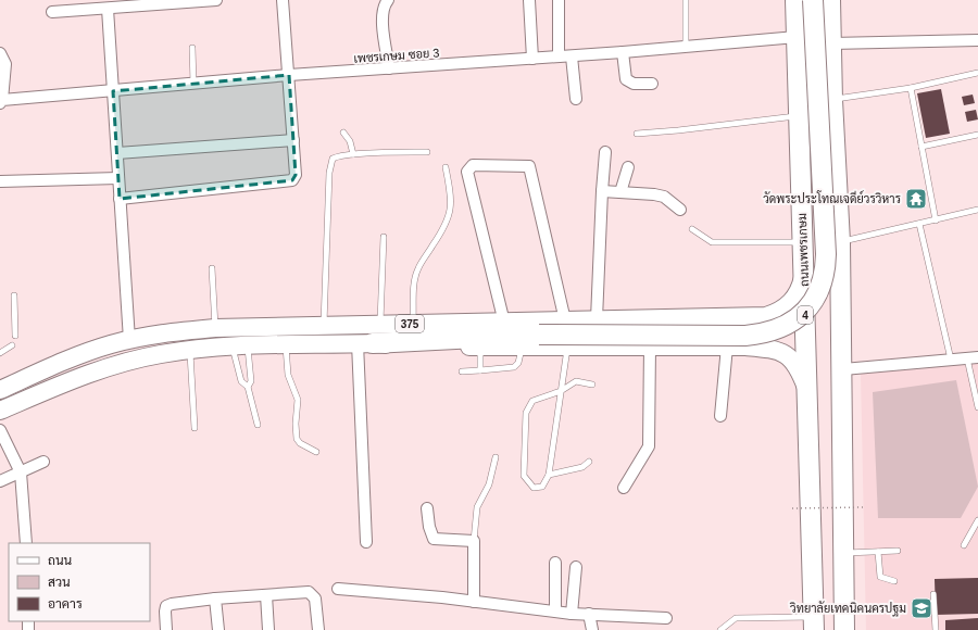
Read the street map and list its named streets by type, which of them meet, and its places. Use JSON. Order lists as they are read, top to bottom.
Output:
{
  "streets": {
    "highway": ["ถนนเพชรเกษม", "4"],
    "main road": ["375"],
    "street": ["เพชรเกษม ซอย 3"]
  },
  "crossings": [
    ["เพชรเกษม ซอย 3", "ถนนเพชรเกษม"],
    ["ถนนเพชรเกษม", "375"]
  ],
  "places": {
    "temple": ["วัดพระประโทณเจดีย์วรวิหาร"],
    "school or university": ["วิทยาลัยเทคนิคนครปฐม"]
  },
  "legend": ["ถนน", "สวน", "อาคาร"]
}
